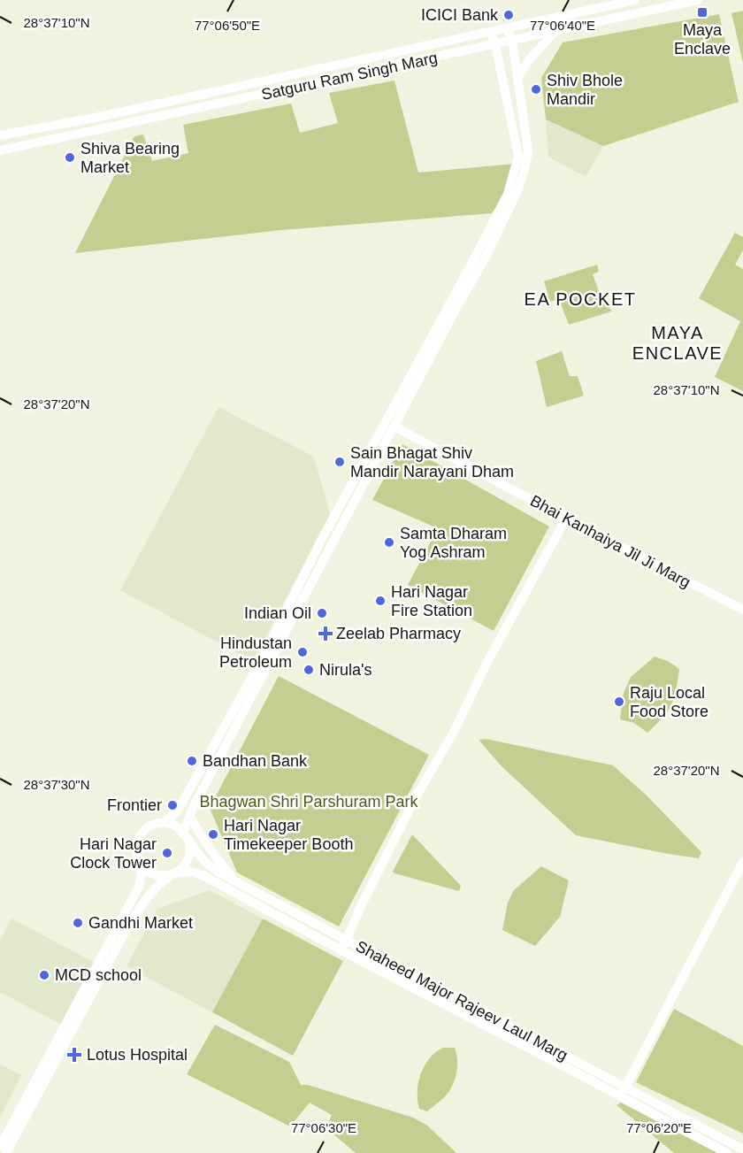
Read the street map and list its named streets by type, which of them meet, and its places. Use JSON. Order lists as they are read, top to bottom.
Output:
{
  "streets": {
    "street": ["Satguru Ram Singh Marg", "Bhai Kanhaiya Jil Ji Marg", "Shaheed Major Rajeev Laul Marg"]
  },
  "districts": ["EA POCKET", "MAYA ENCLAVE"],
  "parks": ["Bhagwan Shri Parshuram Park"],
  "places": {
    "transit": ["Maya Enclave"],
    "other": [
      "ICICI Bank",
      "Shiv Bhole Mandir",
      "Shiva Bearing Market",
      "Sain Bhagat Shiv Mandir Narayani Dham",
      "Samta Dharam Yog Ashram",
      "Hari Nagar Fire Station",
      "Indian Oil",
      "Hindustan Petroleum",
      "Nirula's",
      "Raju Local Food Store",
      "Bandhan Bank",
      "Frontier",
      "Hari Nagar Timekeeper Booth",
      "Hari Nagar Clock Tower",
      "Gandhi Market",
      "MCD school"
    ],
    "health": ["Zeelab Pharmacy", "Lotus Hospital"]
  },
  "coordinates": [
    "28°37'10\"N",
    "77°06'50\"E",
    "77°06'40\"E",
    "28°37'20\"N",
    "28°37'30\"N",
    "77°06'30\"E",
    "77°06'20\"E"
  ]
}
